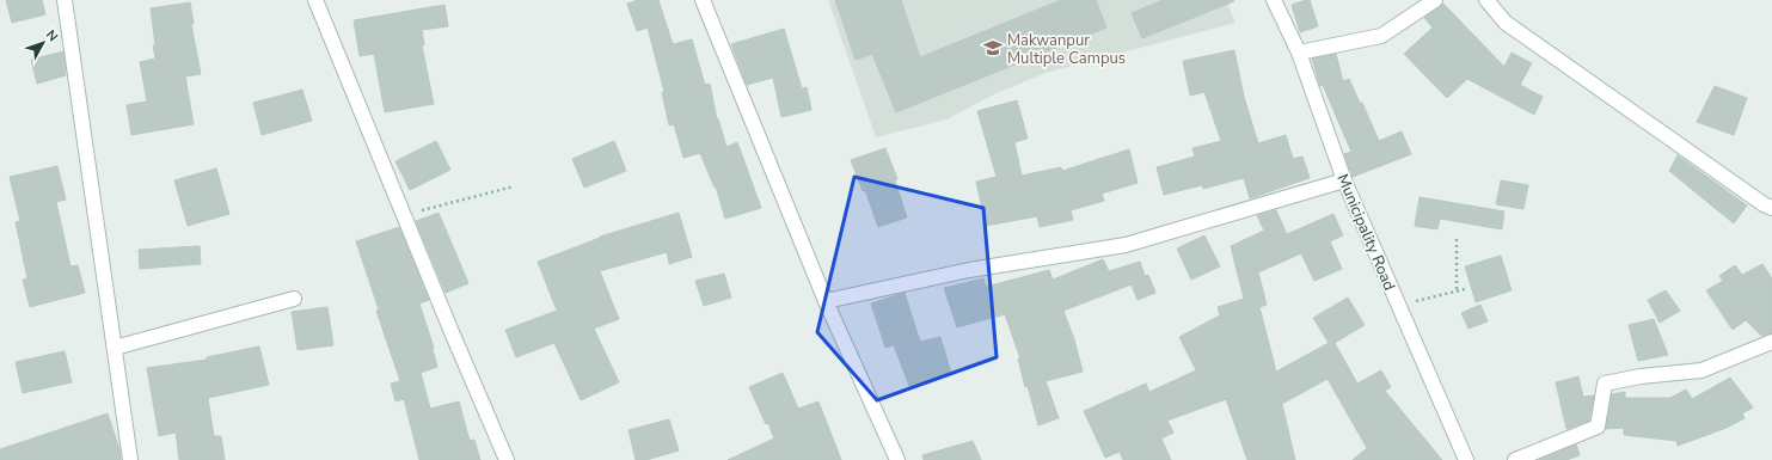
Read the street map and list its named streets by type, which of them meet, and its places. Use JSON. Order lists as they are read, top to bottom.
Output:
{
  "streets": {
    "street": ["Municipality Road"]
  },
  "places": {
    "school or university": ["Makwanpur Multiple Campus"]
  },
  "north": "top right"
}
